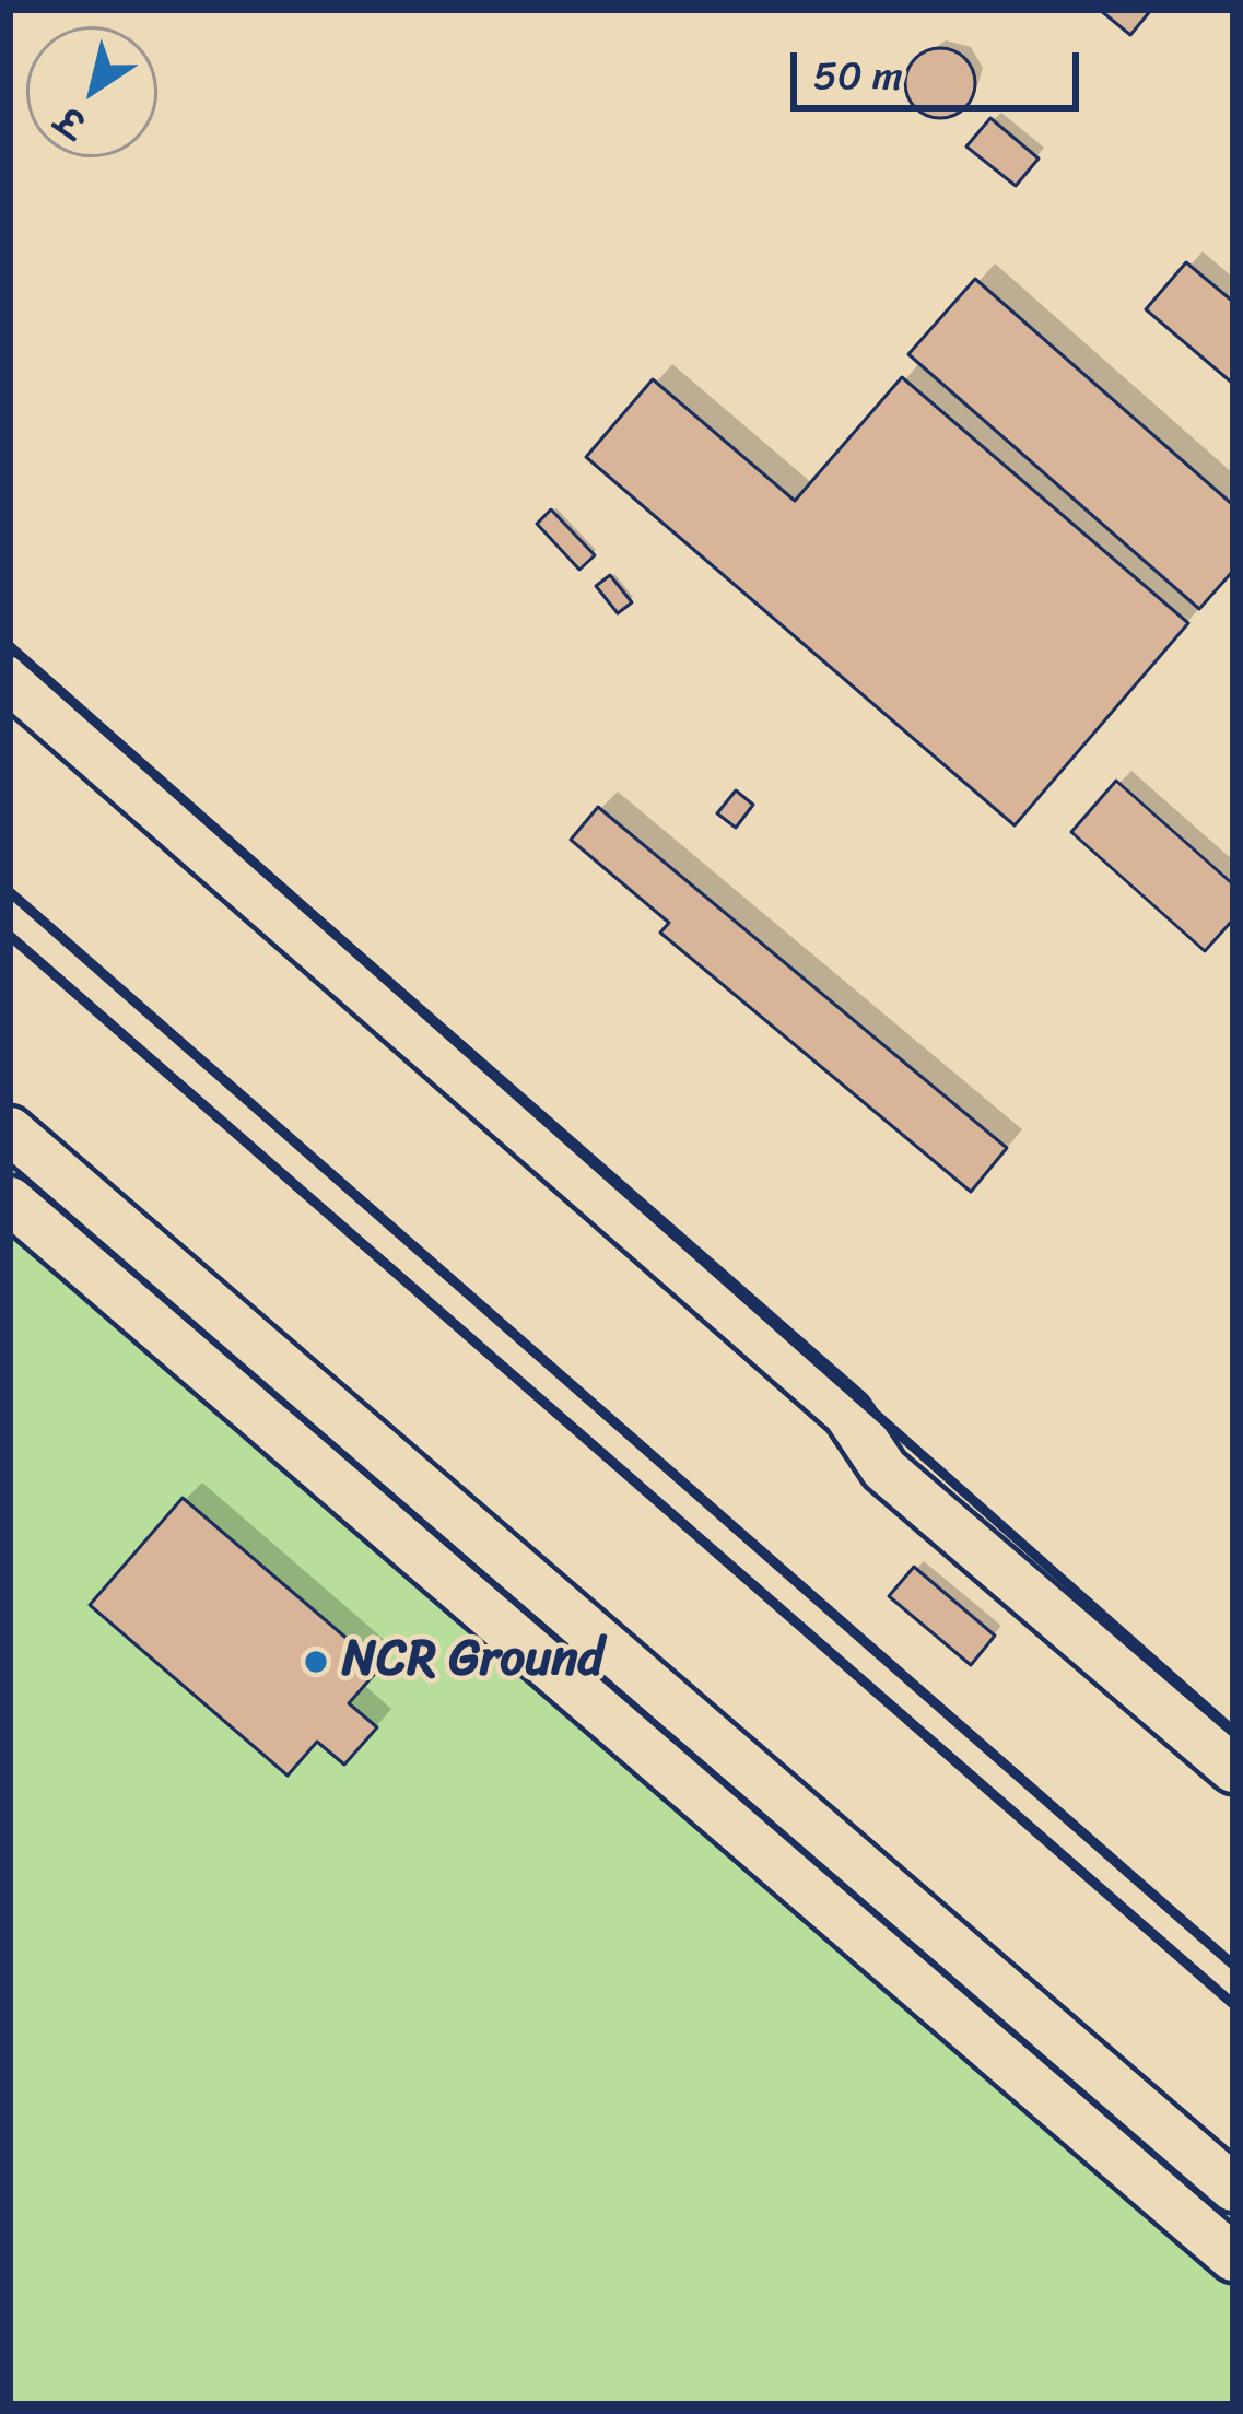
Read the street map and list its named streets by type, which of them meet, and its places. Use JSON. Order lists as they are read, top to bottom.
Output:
{
  "places": ["NCR Ground"],
  "scale_bar": "50 m",
  "north": "bottom left"
}
